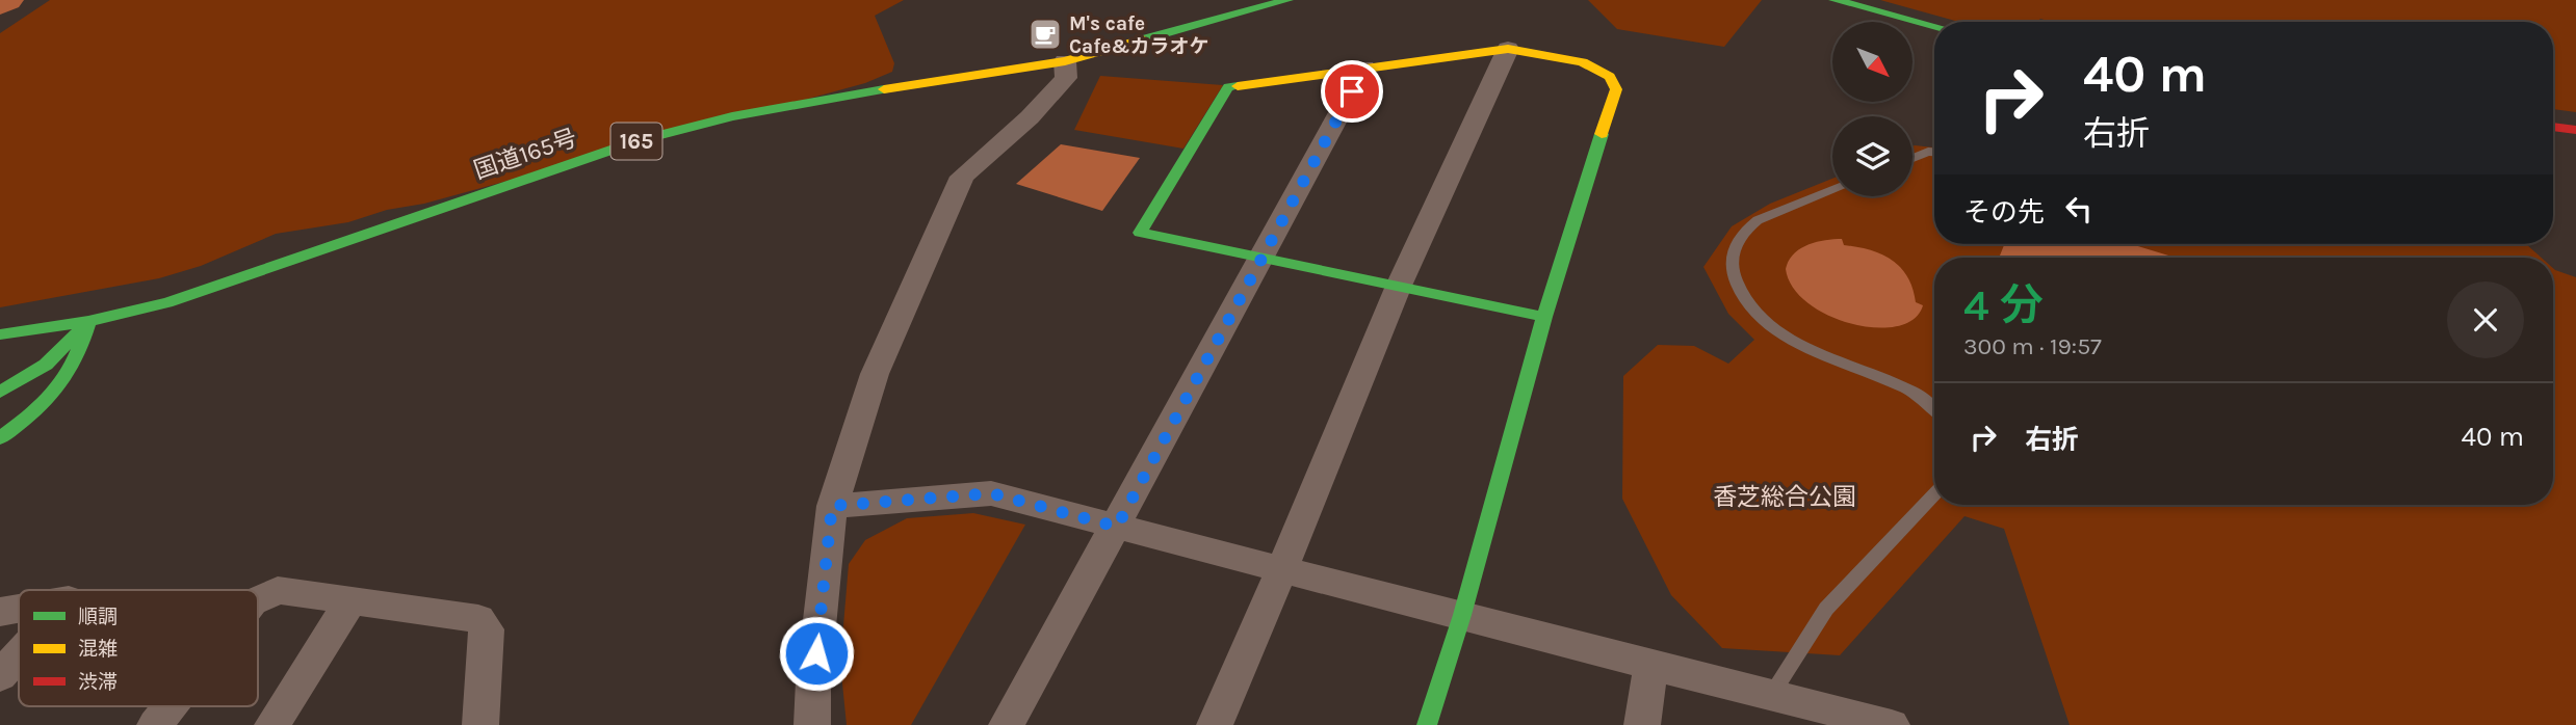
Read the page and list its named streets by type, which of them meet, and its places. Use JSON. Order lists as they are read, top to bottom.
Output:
{
  "streets": {
    "main road": ["165", "国道165号"]
  },
  "parks": ["香芝総合公園"],
  "places": {
    "cafe": ["M's cafe Cafe&カラオケ"]
  },
  "legend": ["順調", "混雑", "渋滞"],
  "north": "bottom right",
  "page": {
    "turn": ["40 m", "右折"],
    "then": "その先",
    "heading": ["4 分", "300 m · 19:57"],
    "list": [
      {
        "name": "右折",
        "value": "40 m"
      }
    ]
  }
}
